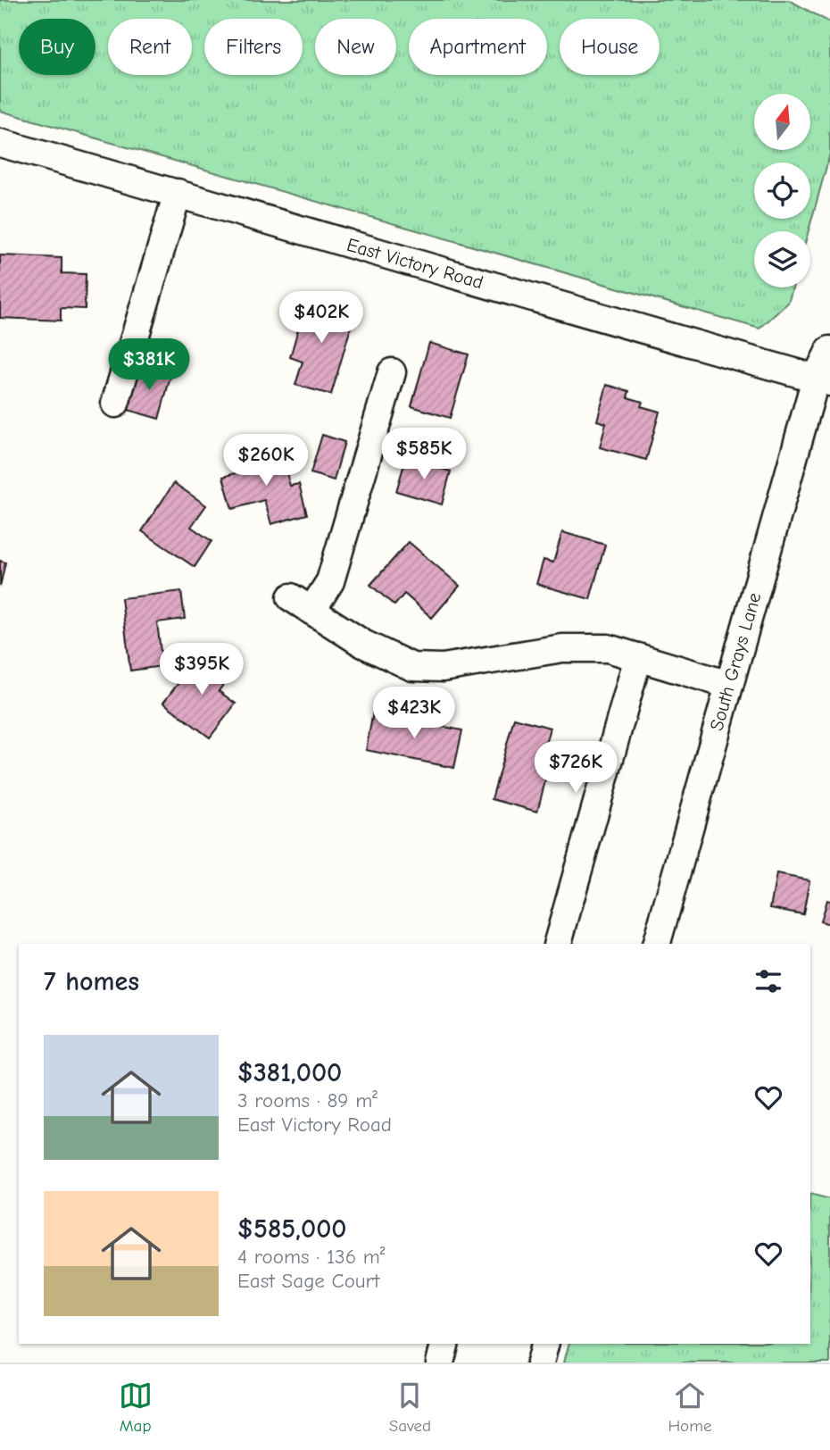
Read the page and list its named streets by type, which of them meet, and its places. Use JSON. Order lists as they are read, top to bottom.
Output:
{
  "streets": {
    "street": ["East Victory Road", "South Grays Lane"]
  },
  "crossings": [
    ["East Victory Road", "South Grays Lane"]
  ],
  "north": "top",
  "page": {
    "chip": [
      "Buy",
      "Rent",
      "Filters",
      "New",
      "Apartment",
      "House"
    ],
    "price": [
      "$402K",
      "$381K",
      "$585K",
      "$260K",
      "$395K",
      "$423K",
      "$726K"
    ],
    "heading": "7 homes",
    "list": [
      {
        "name": "$381,000",
        "note": "3 rooms · 89 m² · East Victory Road"
      },
      {
        "name": "$585,000",
        "note": "4 rooms · 136 m² · East Sage Court"
      }
    ],
    "tabs": ["Map", "Saved", "Home"]
  }
}
